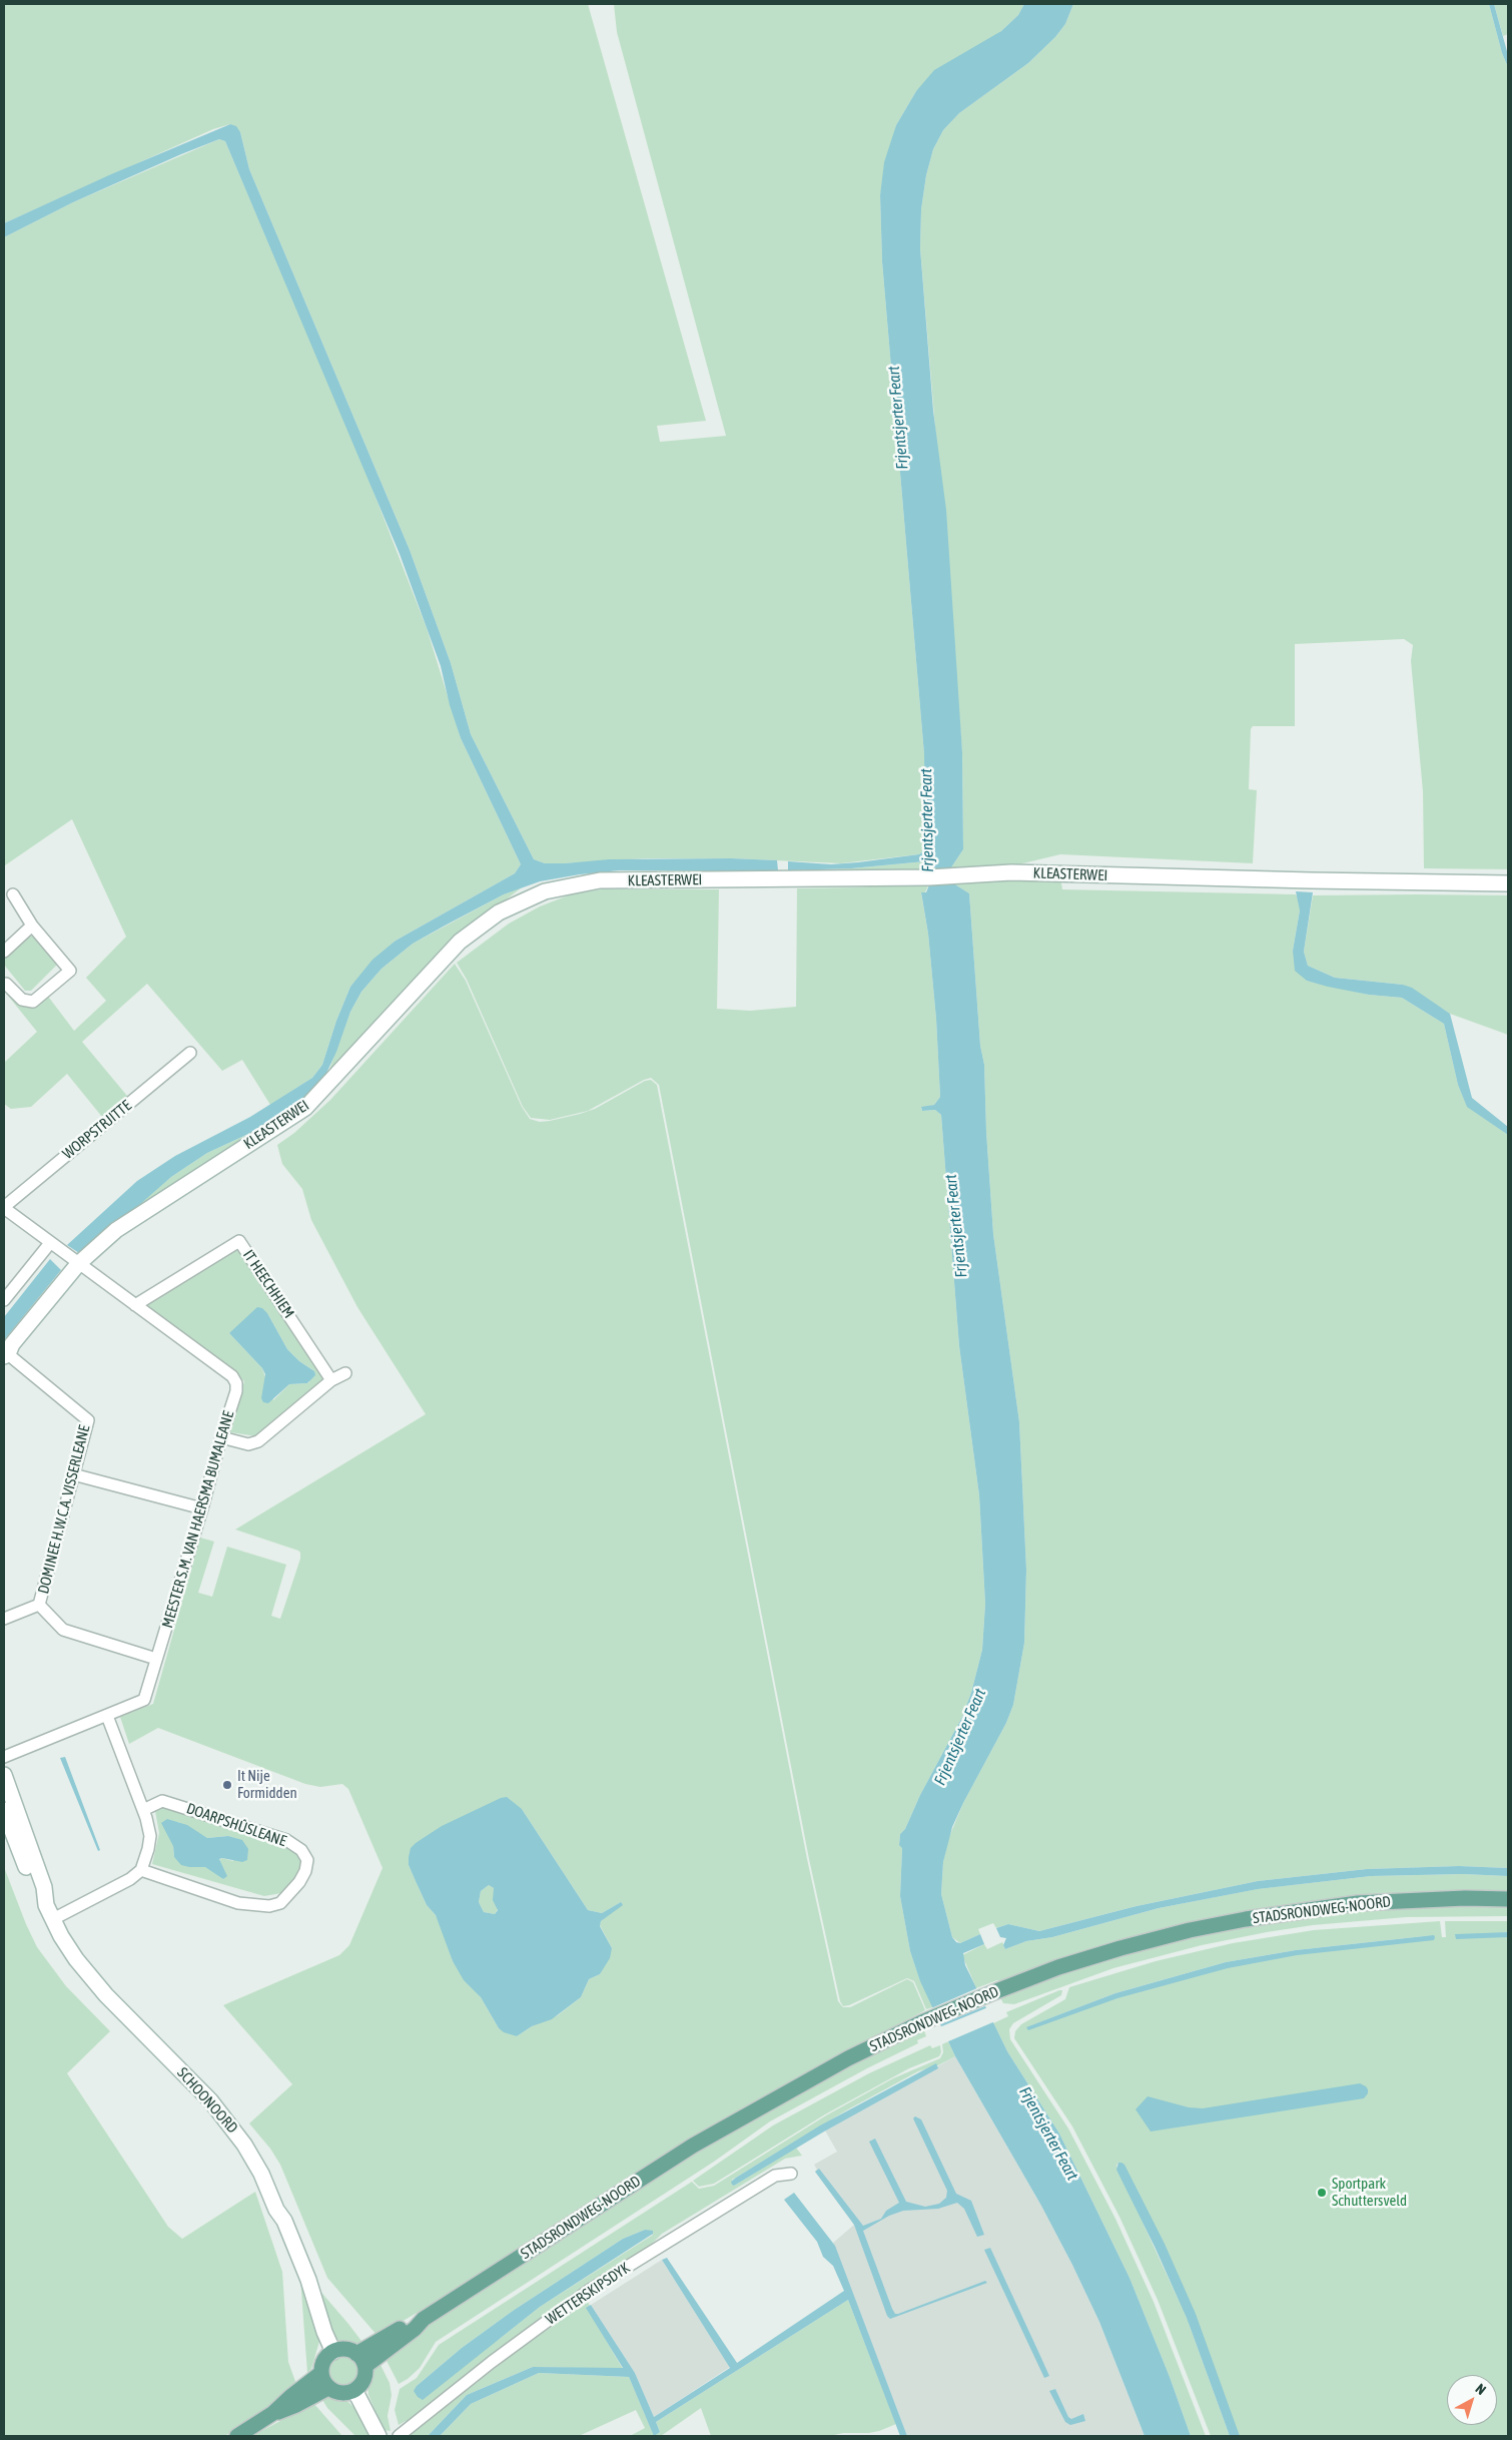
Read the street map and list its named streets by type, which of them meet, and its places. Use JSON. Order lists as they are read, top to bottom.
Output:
{
  "streets": {
    "main road": ["STADSRONDWEG-NOORD"],
    "street": [
      "KLEASTERWEI",
      "WORPSTRJITTE",
      "IT HEECHHIEM",
      "DOMINEE H.W.C.A. VISSERLEANE",
      "MEESTER S.M. VAN HAERSMA BUMALEANE",
      "DOARPSHÛSLEANE",
      "SCHOONOORD",
      "WETTERSKIPSDYK"
    ]
  },
  "crossings": [
    ["KLEASTERWEI", "DOMINEE H.W.C.A. VISSERLEANE"],
    ["KLEASTERWEI", "MEESTER S.M. VAN HAERSMA BUMALEANE"],
    ["WORPSTRJITTE", "MEESTER S.M. VAN HAERSMA BUMALEANE"],
    ["IT HEECHHIEM", "MEESTER S.M. VAN HAERSMA BUMALEANE"],
    ["STADSRONDWEG-NOORD", "SCHOONOORD"]
  ],
  "water": ["Frjentsjerter Feart"],
  "places": ["It Nije Formidden", "Sportpark Schuttersveld"],
  "north": "top right"
}
